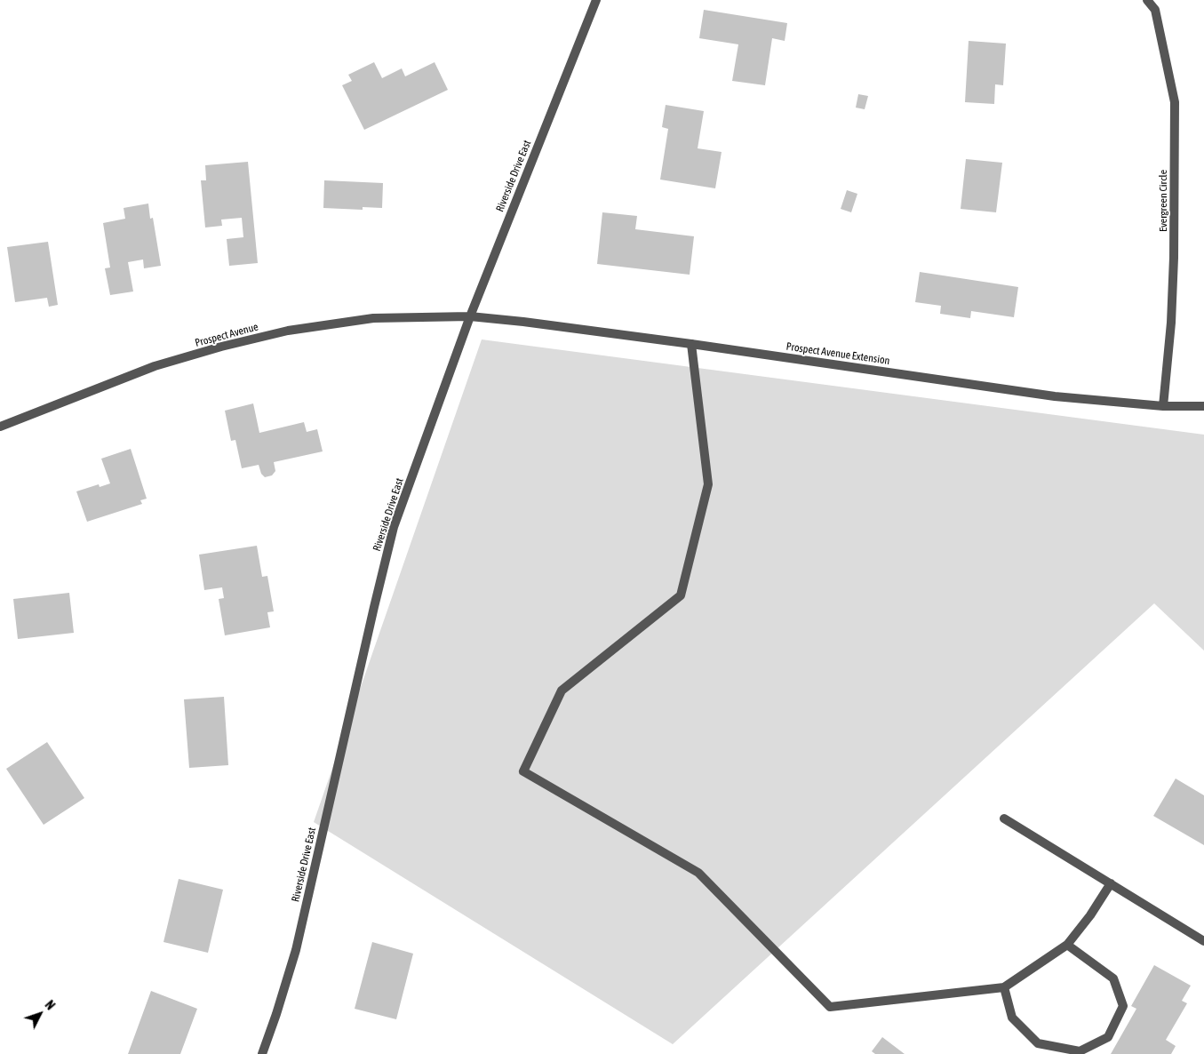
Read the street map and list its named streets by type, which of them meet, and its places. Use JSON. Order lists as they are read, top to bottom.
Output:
{
  "streets": {
    "street": [
      "Riverside Drive East",
      "Evergreen Circle",
      "Prospect Avenue",
      "Prospect Avenue Extension"
    ]
  },
  "crossings": [
    ["Riverside Drive East", "Prospect Avenue"],
    ["Riverside Drive East", "Prospect Avenue Extension"],
    ["Evergreen Circle", "Prospect Avenue Extension"],
    ["Prospect Avenue", "Prospect Avenue Extension"]
  ],
  "north": "top right"
}
